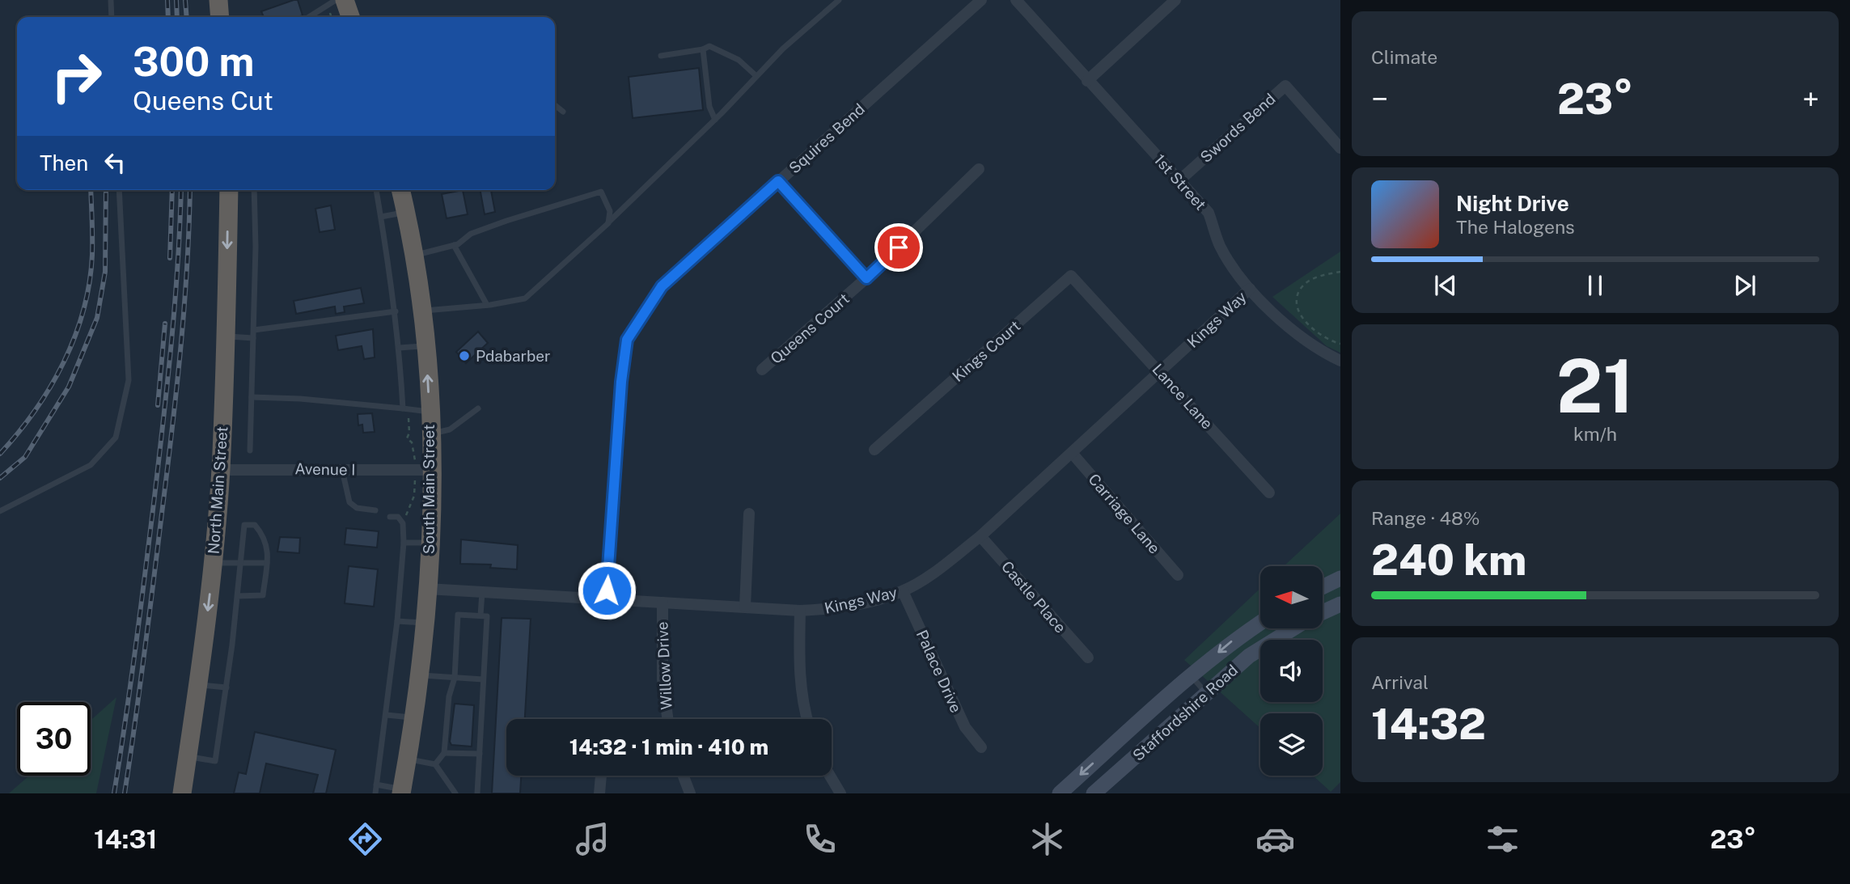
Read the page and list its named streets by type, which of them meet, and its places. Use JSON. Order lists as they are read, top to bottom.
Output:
{
  "streets": {
    "highway": ["South Main Street", "North Main Street"],
    "main road": ["Staffordshire Road"],
    "street": [
      "Swords Bend",
      "Squires Bend",
      "1st Street",
      "Kings Way",
      "Queens Court",
      "Kings Court",
      "Lance Lane",
      "Avenue I",
      "Carriage Lane",
      "Castle Place",
      "Willow Drive",
      "Palace Drive"
    ]
  },
  "crossings": [
    ["Swords Bend", "1st Street"],
    ["Squires Bend", "Kings Way"],
    ["1st Street", "Kings Way"],
    ["Kings Way", "Lance Lane"],
    ["Kings Way", "South Main Street"],
    ["Kings Way", "Carriage Lane"],
    ["Kings Way", "Castle Place"],
    ["Kings Way", "Willow Drive"],
    ["Kings Way", "Palace Drive"],
    ["Kings Court", "Lance Lane"],
    ["Avenue I", "South Main Street"],
    ["Avenue I", "North Main Street"]
  ],
  "one_way": ["North Main Street"],
  "places": ["Pdabarber"],
  "north": "left",
  "page": {
    "tile": [
      "Climate",
      ["21", "km/h"],
      ["Range · 48%", "240 km"],
      ["Arrival", "14:32"]
    ],
    "turn": ["300 m", "Queens Cut"],
    "heat": ["−", "23°", "+"],
    "then": "Then",
    "song": ["Night Drive", "The Halogens"],
    "limit": "30",
    "trip": "14:32 · 1 min · 410 m",
    "tabs": ["14:31", "23°"]
  }
}
